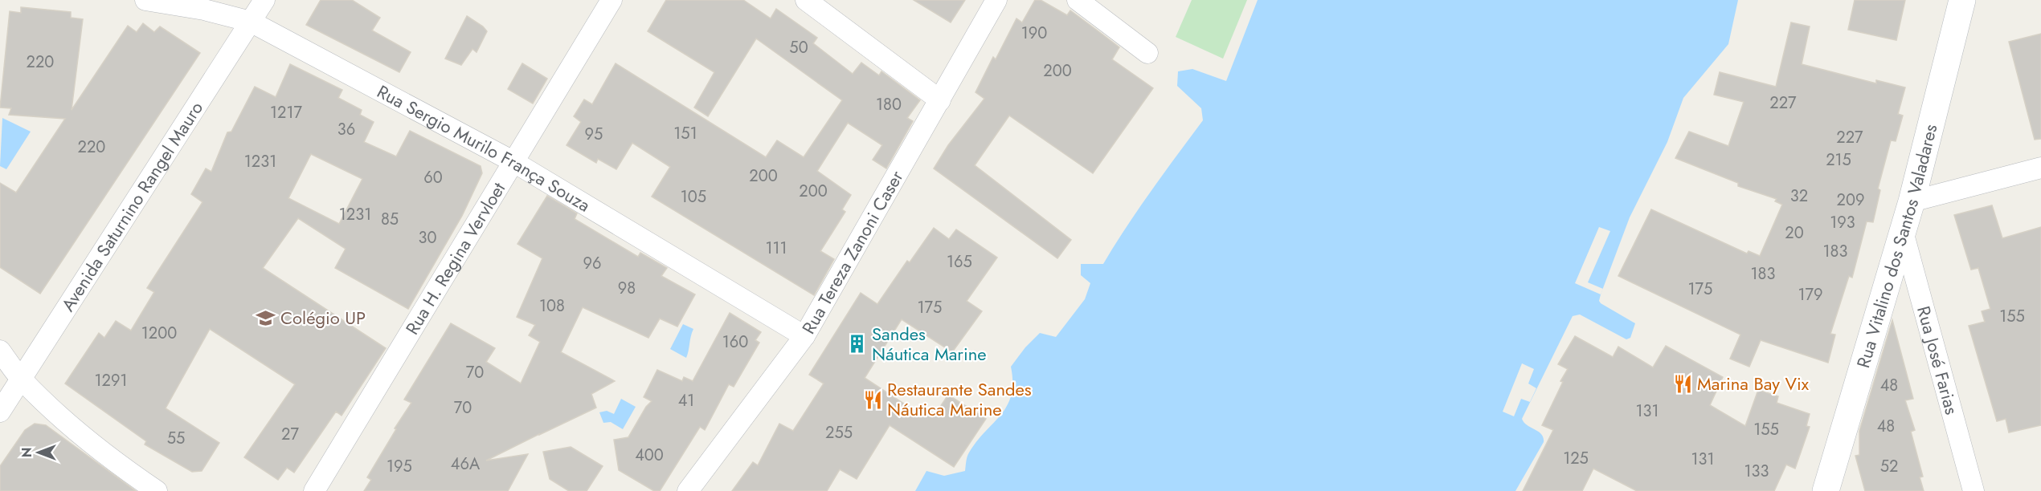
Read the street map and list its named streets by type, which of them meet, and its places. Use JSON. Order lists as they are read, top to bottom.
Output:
{
  "streets": {
    "street": [
      "Rua Sergio Murilo França Souza",
      "Avenida Saturnino Rangel Mauro",
      "Rua Vitalino dos Santos Valadares",
      "Rua Tereza Zanoni Caser",
      "Rua H. Regina Vervloet",
      "Rua José Farias"
    ]
  },
  "crossings": [
    ["Rua Sergio Murilo França Souza", "Avenida Saturnino Rangel Mauro"],
    ["Rua Sergio Murilo França Souza", "Rua Tereza Zanoni Caser"],
    ["Rua Sergio Murilo França Souza", "Rua H. Regina Vervloet"],
    ["Rua Vitalino dos Santos Valadares", "Rua José Farias"]
  ],
  "places": {
    "school or university": ["Colégio UP"],
    "building": ["Sandes Náutica Marine"],
    "restaurant": ["Marina Bay Vix", "Restaurante Sandes Náutica Marine"]
  },
  "house_numbers": [
    "190",
    "50",
    "220",
    "200",
    "227",
    "180",
    "1217",
    "36",
    "151",
    "95",
    "227",
    "220",
    "215",
    "1231",
    "200",
    "60",
    "200",
    "32",
    "105",
    "209",
    "1231",
    "85",
    "193",
    "20",
    "30",
    "111",
    "183",
    "165",
    "96",
    "183",
    "98",
    "175",
    "179",
    "108",
    "175",
    "155",
    "1200",
    "160",
    "70",
    "1291",
    "48",
    "41",
    "70",
    "131",
    "48",
    "155",
    "255",
    "27",
    "55",
    "400",
    "125",
    "131",
    "46A",
    "195",
    "52",
    "133"
  ],
  "north": "left"
}
